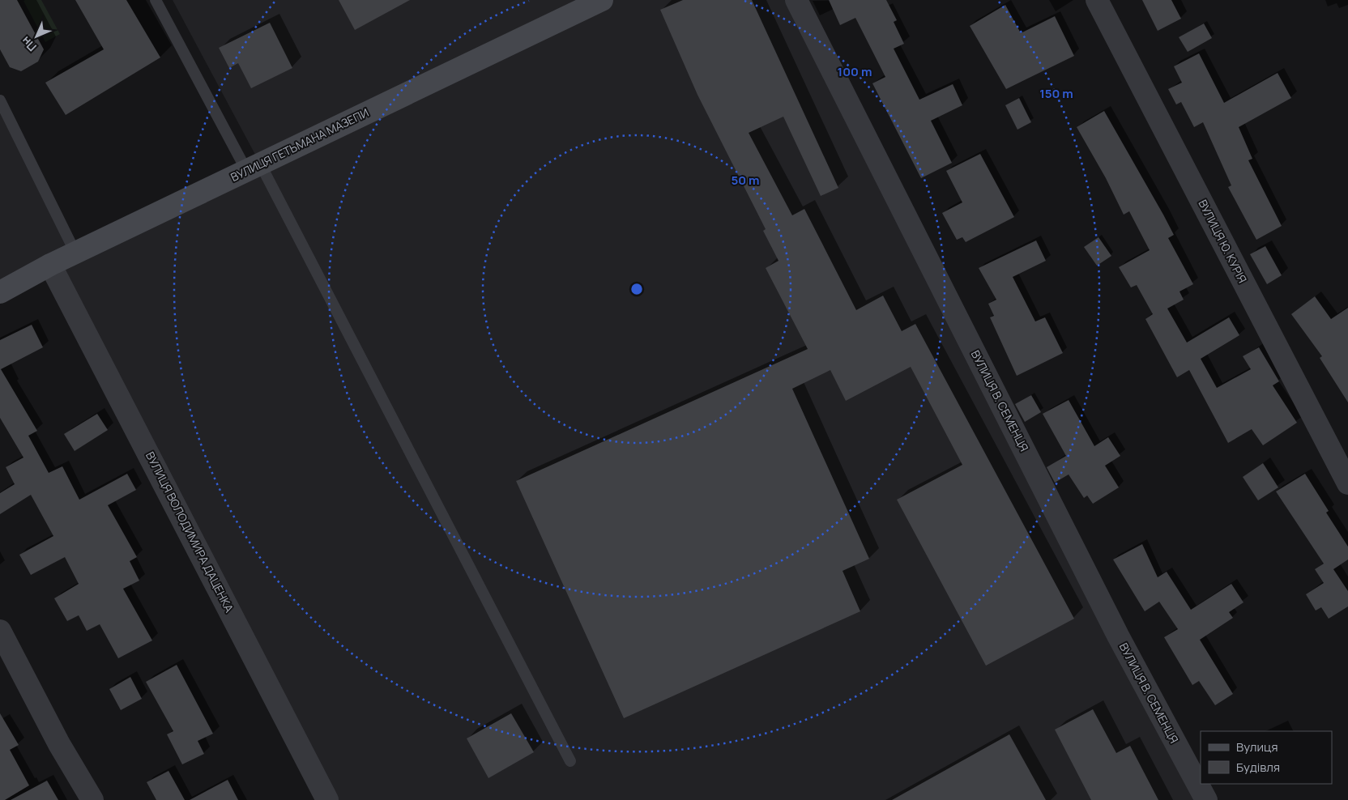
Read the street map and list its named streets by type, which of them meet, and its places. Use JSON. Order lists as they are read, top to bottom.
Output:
{
  "streets": {
    "street": [
      "ВУЛИЦЯ ГЕТЬМАНА МАЗЕПИ",
      "ВУЛИЦЯ Ю. КУРІЯ",
      "ВУЛИЦЯ В. СЕМЕНЦЯ",
      "ВУЛИЦЯ ВОЛОДИМИРА ДАЦЕНКА"
    ]
  },
  "crossings": [
    ["ВУЛИЦЯ ГЕТЬМАНА МАЗЕПИ", "ВУЛИЦЯ ВОЛОДИМИРА ДАЦЕНКА"]
  ],
  "legend": ["Вулиця", "Будівля"],
  "north": "bottom left",
  "rings": ["100 m", "150 m", "50 m"]
}
